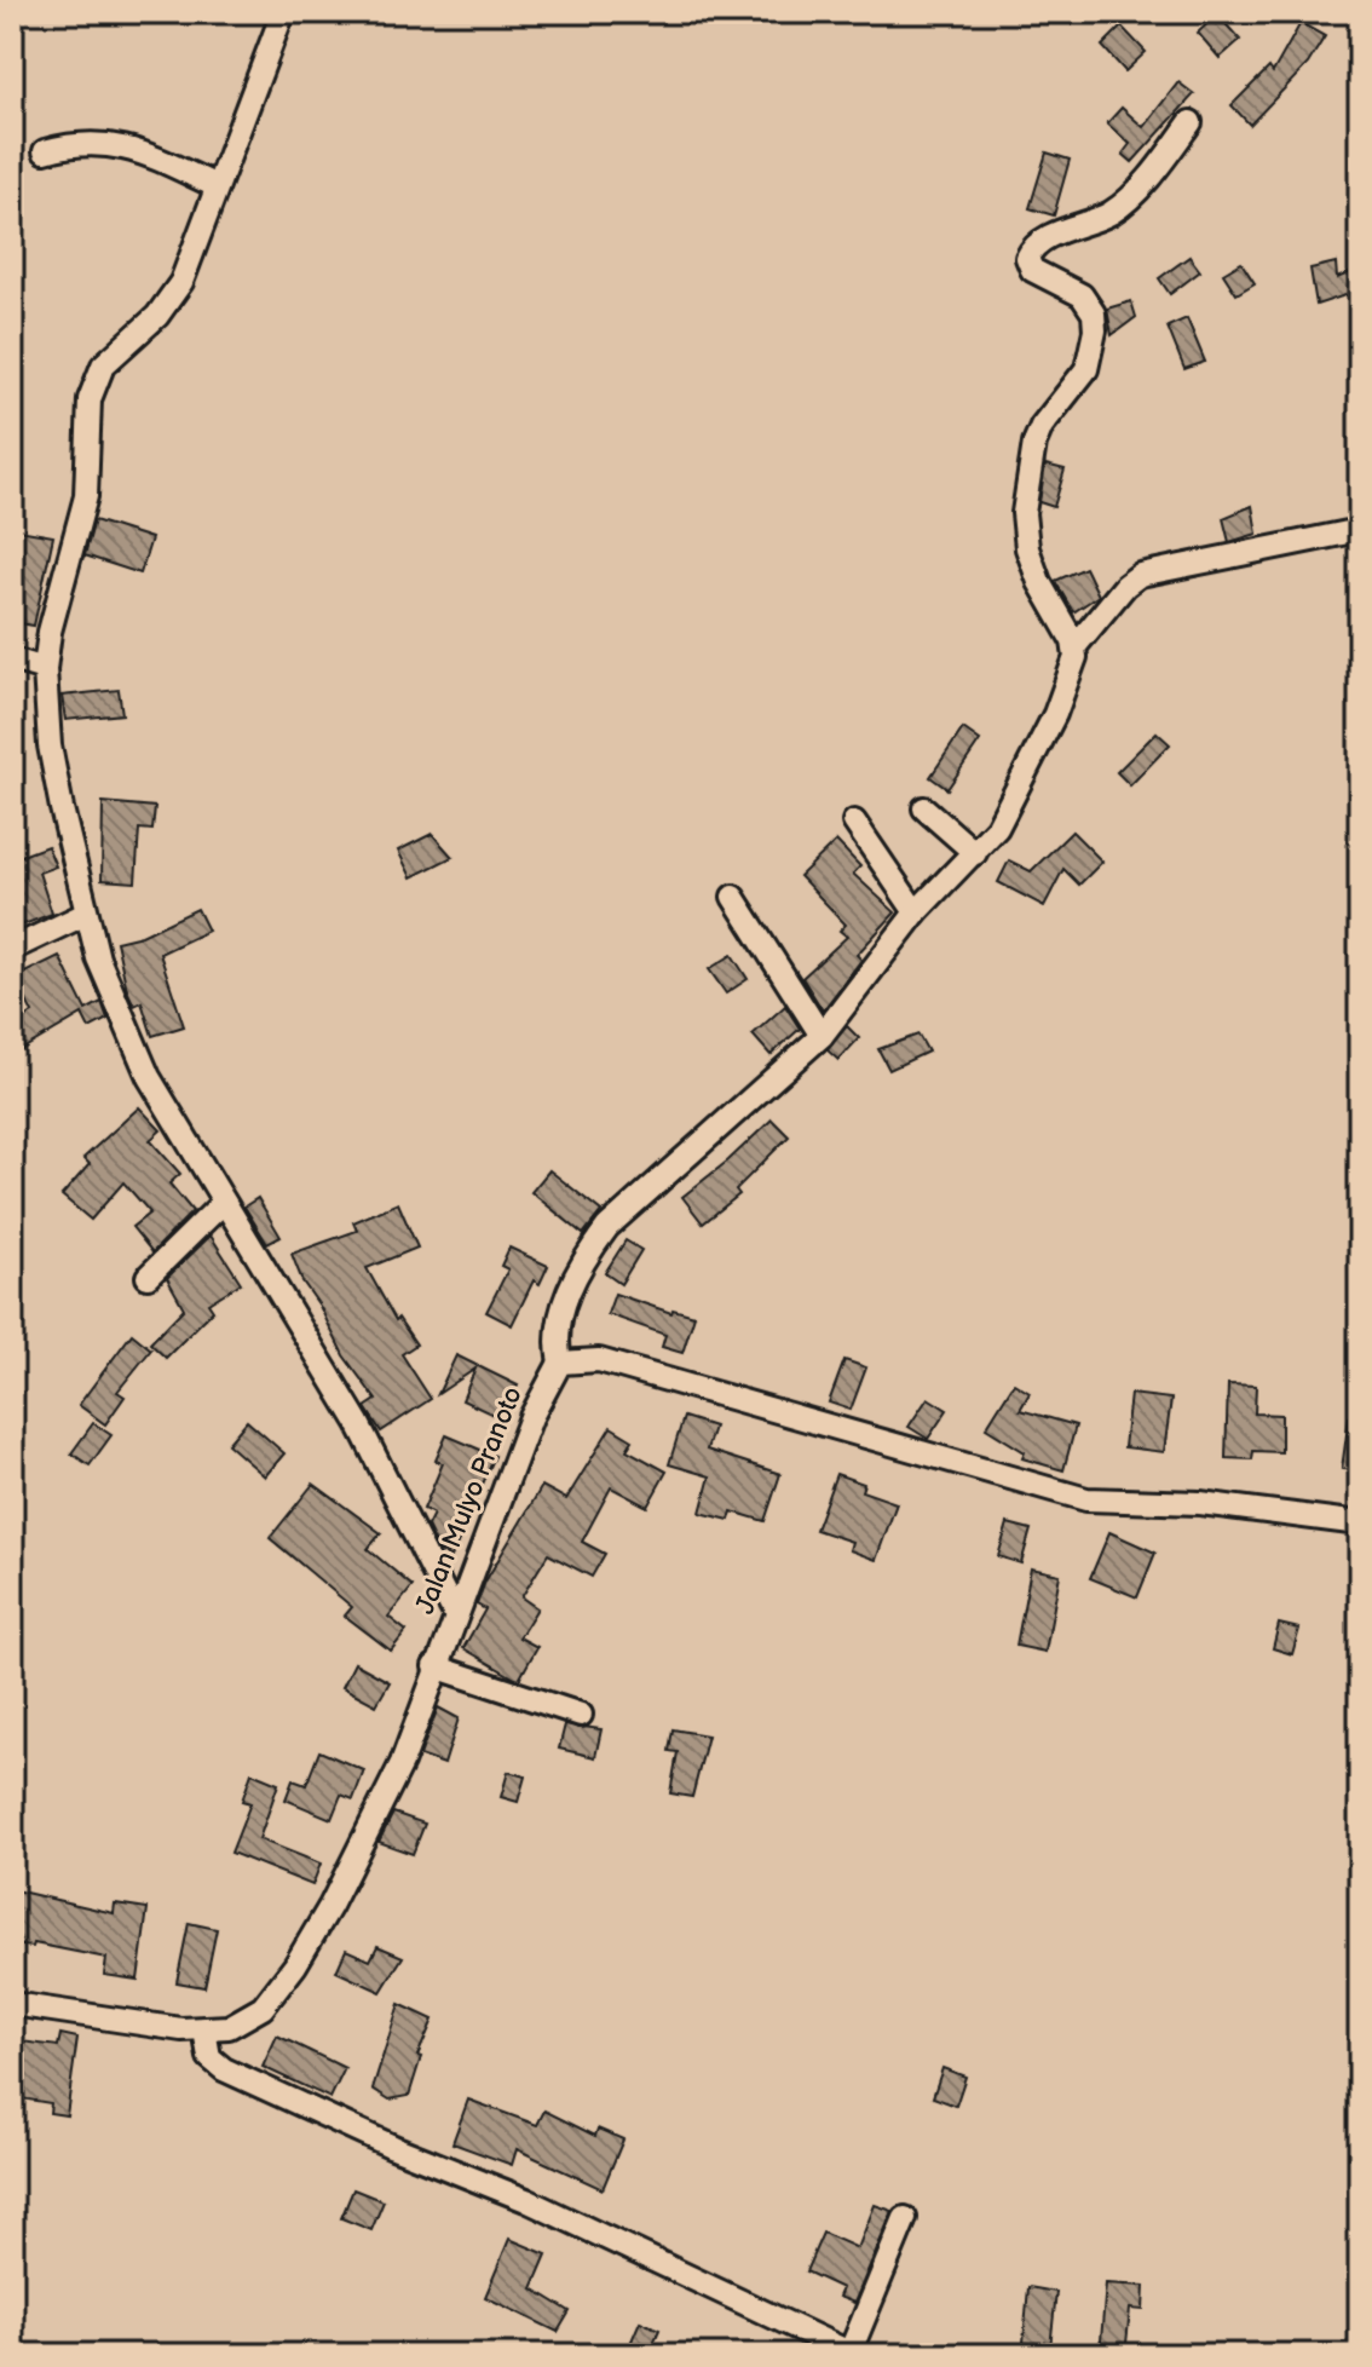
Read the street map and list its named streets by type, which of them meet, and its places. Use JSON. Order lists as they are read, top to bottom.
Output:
{
  "streets": {
    "street": ["Jalan Mulyo Pranoto"]
  }
}
